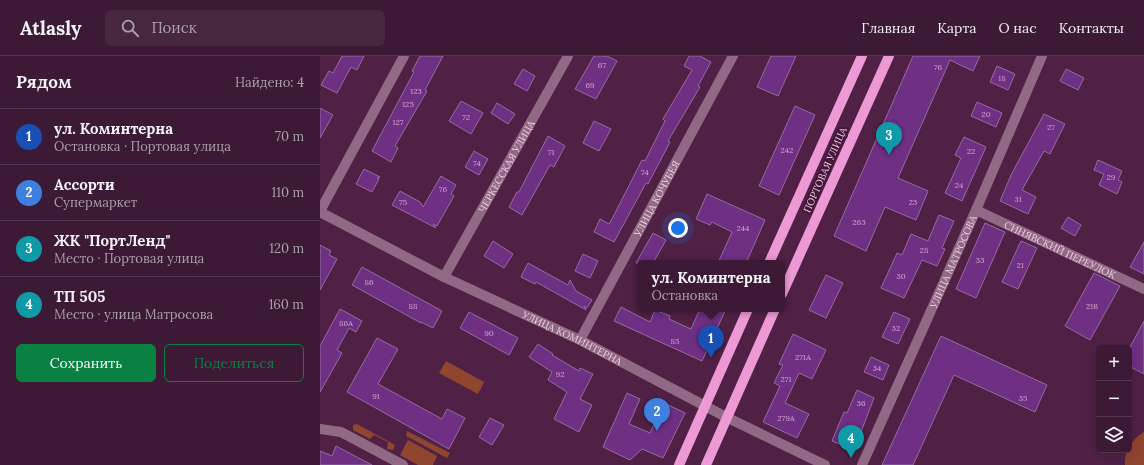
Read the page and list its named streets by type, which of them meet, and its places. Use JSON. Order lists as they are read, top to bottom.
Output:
{
  "streets": {
    "main road": ["ПОРТОВАЯ УЛИЦА"],
    "street": [
      "ЧЕРКЕССКАЯ УЛИЦА",
      "УЛИЦА КОЧУБЕЯ",
      "СИНЯВСКИЙ ПЕРЕУЛОК",
      "УЛИЦА МАТРОСОВА",
      "УЛИЦА КОМИНТЕРНА"
    ]
  },
  "crossings": [
    ["ЧЕРКЕССКАЯ УЛИЦА", "УЛИЦА КОМИНТЕРНА"],
    ["УЛИЦА КОЧУБЕЯ", "УЛИЦА КОМИНТЕРНА"],
    ["СИНЯВСКИЙ ПЕРЕУЛОК", "УЛИЦА МАТРОСОВА"]
  ],
  "house_numbers": [
    "67",
    "76",
    "18",
    "69",
    "123",
    "125",
    "20",
    "72",
    "127",
    "27",
    "242",
    "22",
    "71",
    "74",
    "74",
    "29",
    "24",
    "76",
    "31",
    "75",
    "23",
    "263",
    "244",
    "28",
    "33",
    "21",
    "30",
    "86",
    "88",
    "21В",
    "86А",
    "32",
    "90",
    "85",
    "271А",
    "34",
    "92",
    "271",
    "91",
    "35",
    "36",
    "279А"
  ],
  "page": {
    "header": "Atlasly",
    "search": "Поиск",
    "nav": [
      "Главная",
      "Карта",
      "О нас",
      "Контакты"
    ],
    "heading": ["Рядом", "Найдено: 4"],
    "list": [
      {
        "mark": "1",
        "name": "ул. Коминтерна",
        "note": "Остановка · Портовая улица",
        "value": "70 m"
      },
      {
        "mark": "2",
        "name": "Ассорти",
        "note": "Супермаркет",
        "value": "110 m"
      },
      {
        "mark": "3",
        "name": "ЖК \"ПортЛенд\"",
        "note": "Место · Портовая улица",
        "value": "120 m"
      },
      {
        "mark": "4",
        "name": "ТП 505",
        "note": "Место · улица Матросова",
        "value": "160 m"
      }
    ],
    "pins": [
      "3",
      "1",
      "2",
      "4"
    ],
    "popup": ["ул. Коминтерна", "Остановка"],
    "buttons": ["Сохранить", "Поделиться"],
    "map_buttons": ["+", "−"]
  }
}
